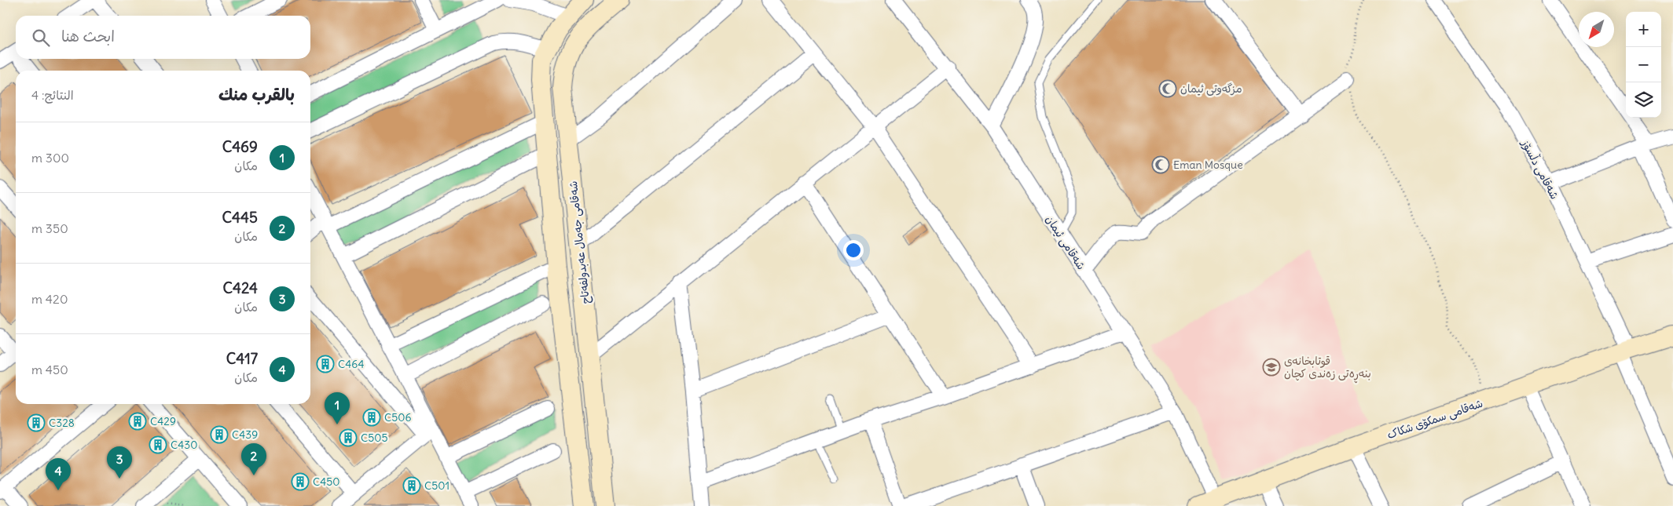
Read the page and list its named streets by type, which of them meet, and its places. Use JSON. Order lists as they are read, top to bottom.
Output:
{
  "streets": {
    "main road": ["شەقامی جەمال عەبدولفەتاح", "شەقامی سمکۆی شکاک"],
    "street": ["شەقامی دڵسۆز", "شەقامی ئیمان"]
  },
  "crossings": [
    ["شەقامی دڵسۆز", "شەقامی سمکۆی شکاک"],
    ["شەقامی ئیمان", "شەقامی سمکۆی شکاک"]
  ],
  "places": {
    "mosque": ["مزگەوتی ئیمان", "Eman Mosque"],
    "building": [
      "C464",
      "C506",
      "C429",
      "C328",
      "C439",
      "C505",
      "C430",
      "C450",
      "C501"
    ],
    "school or university": ["قوتابخانەی بنەڕەتی زەندی کچان"]
  },
  "north": "bottom left",
  "page": {
    "map_buttons": ["+", "−"],
    "search": "ابحث هنا",
    "heading": ["بالقرب منك", "النتائج: 4"],
    "list": [
      {
        "mark": "1",
        "name": "C469",
        "note": "مكان",
        "value": "300 m"
      },
      {
        "mark": "2",
        "name": "C445",
        "note": "مكان",
        "value": "350 m"
      },
      {
        "mark": "3",
        "name": "C424",
        "note": "مكان",
        "value": "420 m"
      },
      {
        "mark": "4",
        "name": "C417",
        "note": "مكان",
        "value": "450 m"
      }
    ],
    "pins": [
      "1",
      "2",
      "3",
      "4"
    ]
  }
}
